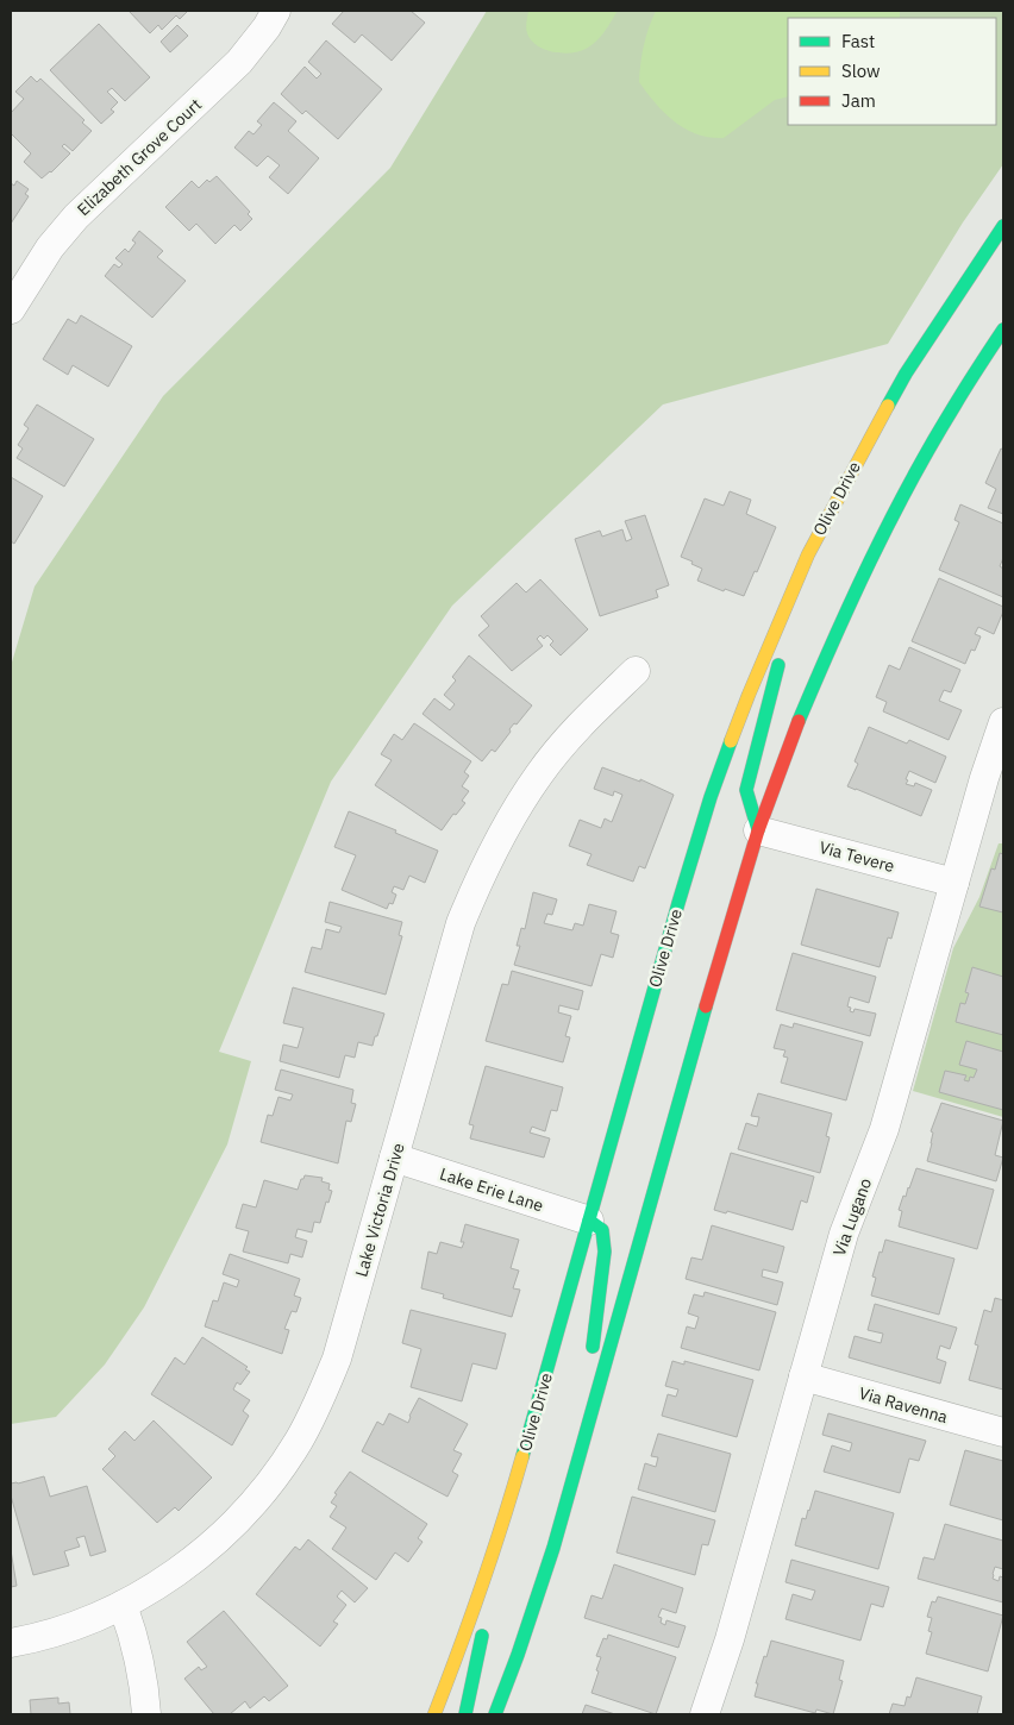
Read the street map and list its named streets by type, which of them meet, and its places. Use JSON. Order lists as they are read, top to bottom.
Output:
{
  "streets": {
    "main road": ["Olive Drive"],
    "street": [
      "Elizabeth Grove Court",
      "Via Tevere",
      "Lake Erie Lane",
      "Lake Victoria Drive",
      "Via Lugano",
      "Via Ravenna"
    ]
  },
  "crossings": [
    ["Olive Drive", "Lake Erie Lane"],
    ["Via Tevere", "Via Lugano"],
    ["Lake Erie Lane", "Lake Victoria Drive"],
    ["Via Lugano", "Via Ravenna"]
  ],
  "legend": ["Fast", "Slow", "Jam"]
}
